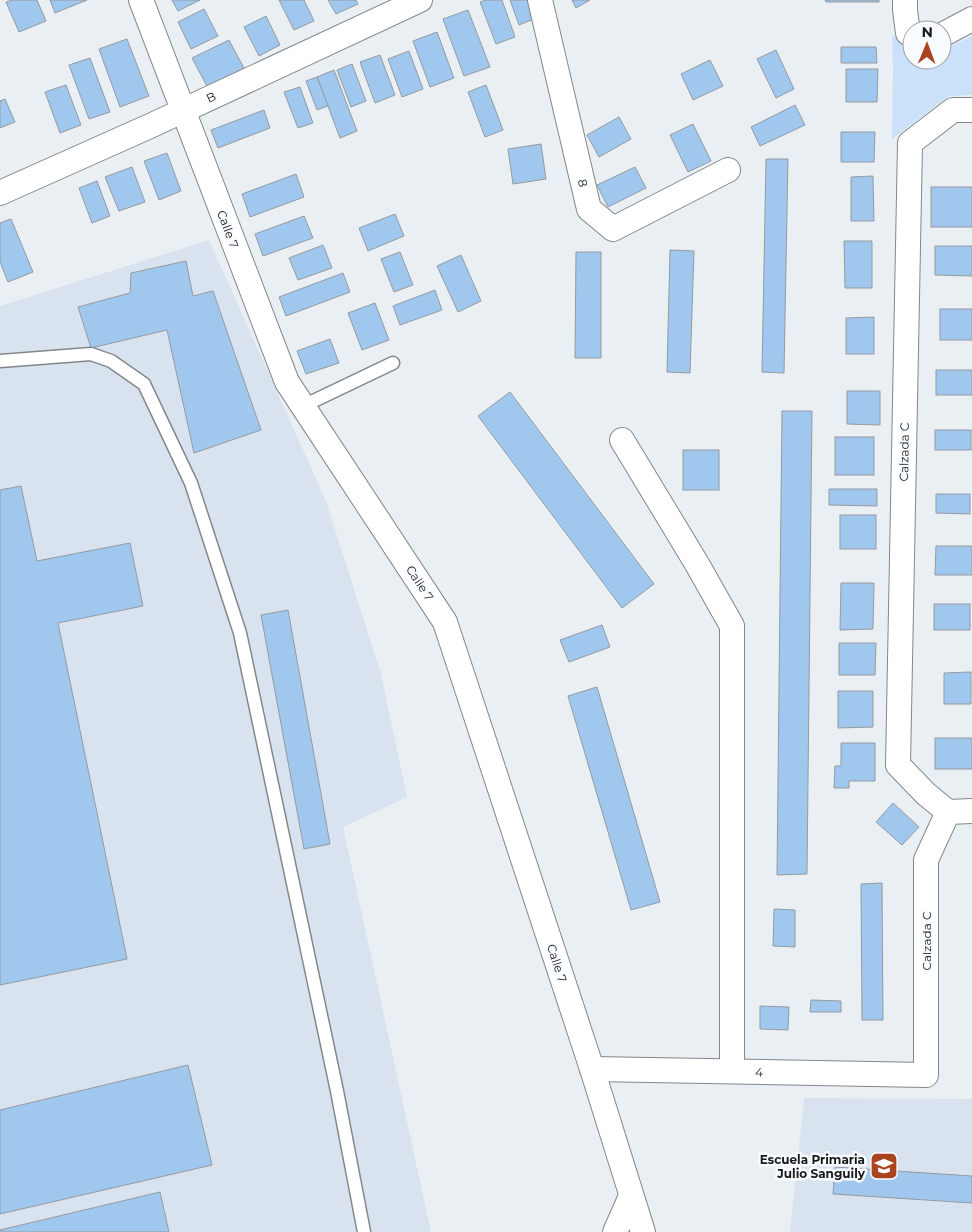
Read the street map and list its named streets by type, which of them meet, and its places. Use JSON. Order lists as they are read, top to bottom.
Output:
{
  "streets": {
    "street": [
      "B",
      "8",
      "Calle 7",
      "Calzada C",
      "4"
    ]
  },
  "crossings": [
    ["B", "Calle 7"],
    ["Calle 7", "4"],
    ["Calzada C", "4"]
  ],
  "places": {
    "school or university": ["Escuela Primaria Julio Sanguily"]
  },
  "north": "top"
}
